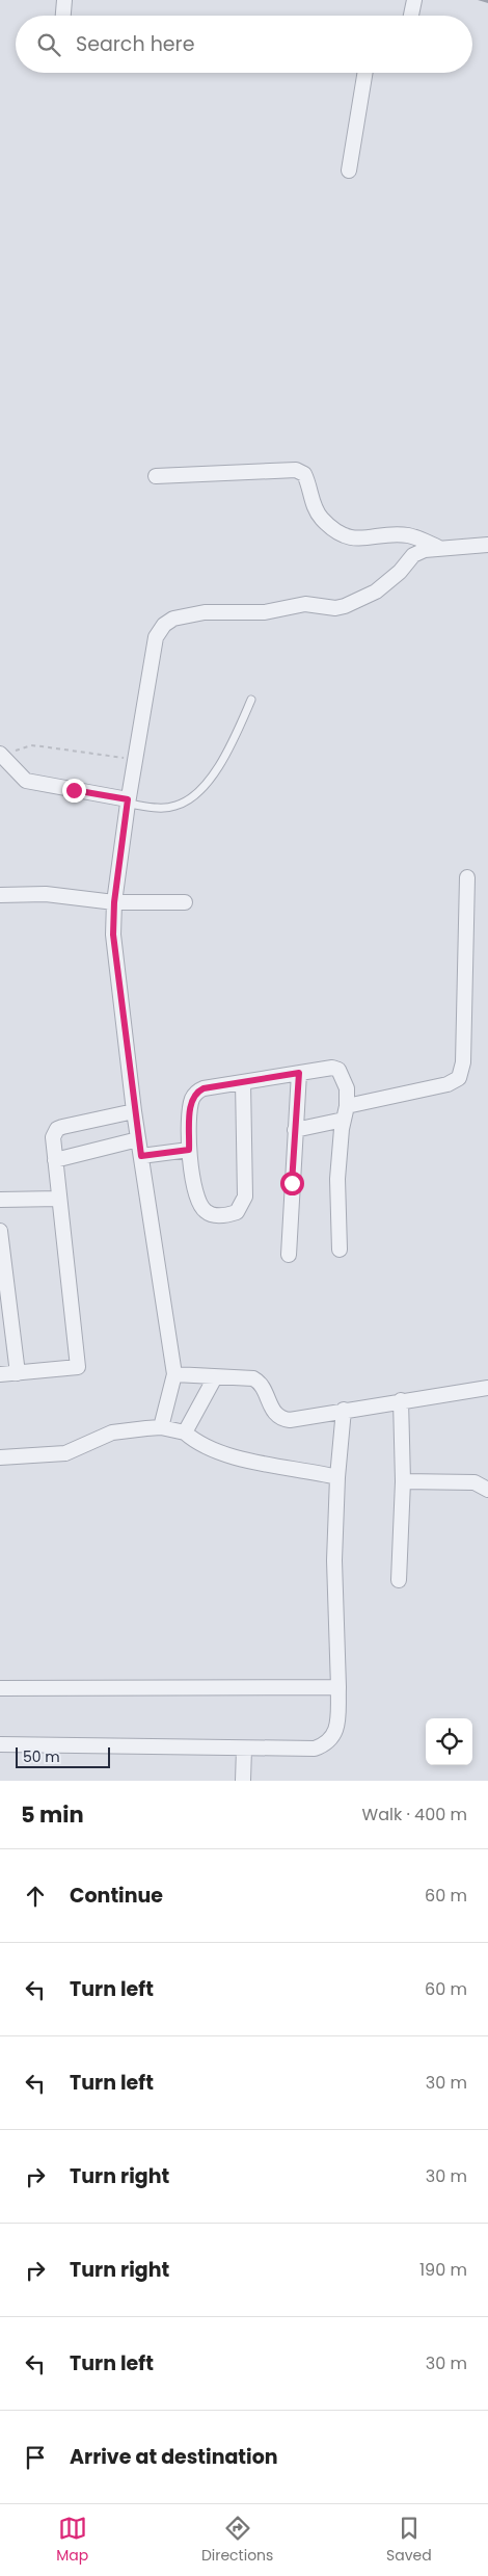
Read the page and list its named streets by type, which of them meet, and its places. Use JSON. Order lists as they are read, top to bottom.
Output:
{
  "scale_bar": "50 m",
  "page": {
    "search": "Search here",
    "scale": "50 m",
    "heading": ["5 min", "Walk · 400 m"],
    "list": [
      ["Continue", "60 m"],
      ["Turn left", "60 m"],
      ["Turn left", "30 m"],
      ["Turn right", "30 m"],
      ["Turn right", "190 m"],
      ["Turn left", "30 m"],
      "Arrive at destination"
    ],
    "nav": ["Map", "Directions", "Saved"]
  }
}
